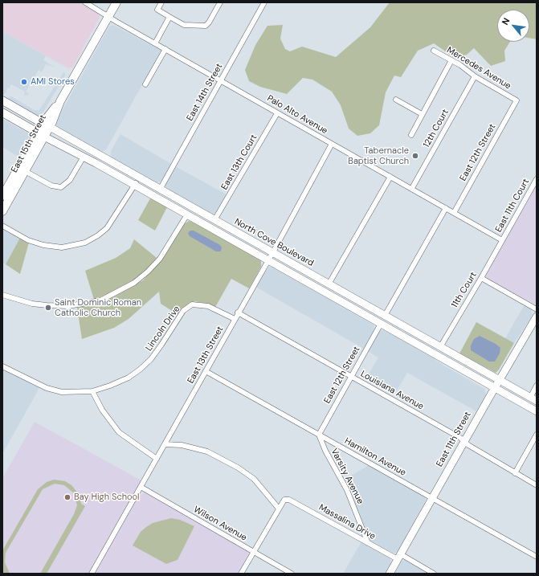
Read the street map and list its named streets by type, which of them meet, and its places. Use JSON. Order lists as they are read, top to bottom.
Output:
{
  "streets": {
    "main road": ["East 15th Street", "North Cove Boulevard", "East 11th Street"],
    "street": [
      "Mercedes Avenue",
      "East 14th Street",
      "Palo Alto Avenue",
      "12th Court",
      "East 12th Street",
      "East 13th Court",
      "East 11th Court",
      "11th Court",
      "Lincoln Drive",
      "East 13th Street",
      "Louisiana Avenue",
      "Hamilton Avenue",
      "Varsity Avenue",
      "Massalina Drive",
      "Wilson Avenue"
    ]
  },
  "crossings": [
    ["Mercedes Avenue", "12th Court"],
    ["Mercedes Avenue", "East 12th Street"],
    ["East 14th Street", "Palo Alto Avenue"],
    ["East 14th Street", "North Cove Boulevard"],
    ["Palo Alto Avenue", "12th Court"],
    ["Palo Alto Avenue", "East 15th Street"],
    ["Palo Alto Avenue", "East 12th Street"],
    ["Palo Alto Avenue", "East 13th Court"],
    ["Palo Alto Avenue", "East 11th Court"],
    ["Palo Alto Avenue", "11th Court"],
    ["Palo Alto Avenue", "East 13th Street"],
    ["East 15th Street", "North Cove Boulevard"],
    ["East 12th Street", "North Cove Boulevard"],
    ["East 12th Street", "Louisiana Avenue"],
    ["East 12th Street", "Hamilton Avenue"],
    ["East 12th Street", "Varsity Avenue"],
    ["East 13th Court", "North Cove Boulevard"],
    ["East 11th Court", "11th Court"],
    ["North Cove Boulevard", "11th Court"],
    ["North Cove Boulevard", "East 13th Street"],
    ["North Cove Boulevard", "East 11th Street"],
    ["Lincoln Drive", "East 13th Street"],
    ["East 13th Street", "Louisiana Avenue"],
    ["East 13th Street", "Hamilton Avenue"],
    ["East 13th Street", "Wilson Avenue"],
    ["Louisiana Avenue", "East 11th Street"],
    ["East 11th Street", "Hamilton Avenue"],
    ["East 11th Street", "Massalina Drive"],
    ["Hamilton Avenue", "Varsity Avenue"],
    ["Varsity Avenue", "Massalina Drive"]
  ],
  "places": [
    "AMI Stores",
    "Tabernacle Baptist Church",
    "Saint Dominic Roman Catholic Church",
    "Bay High School"
  ],
  "north": "top left"
}
